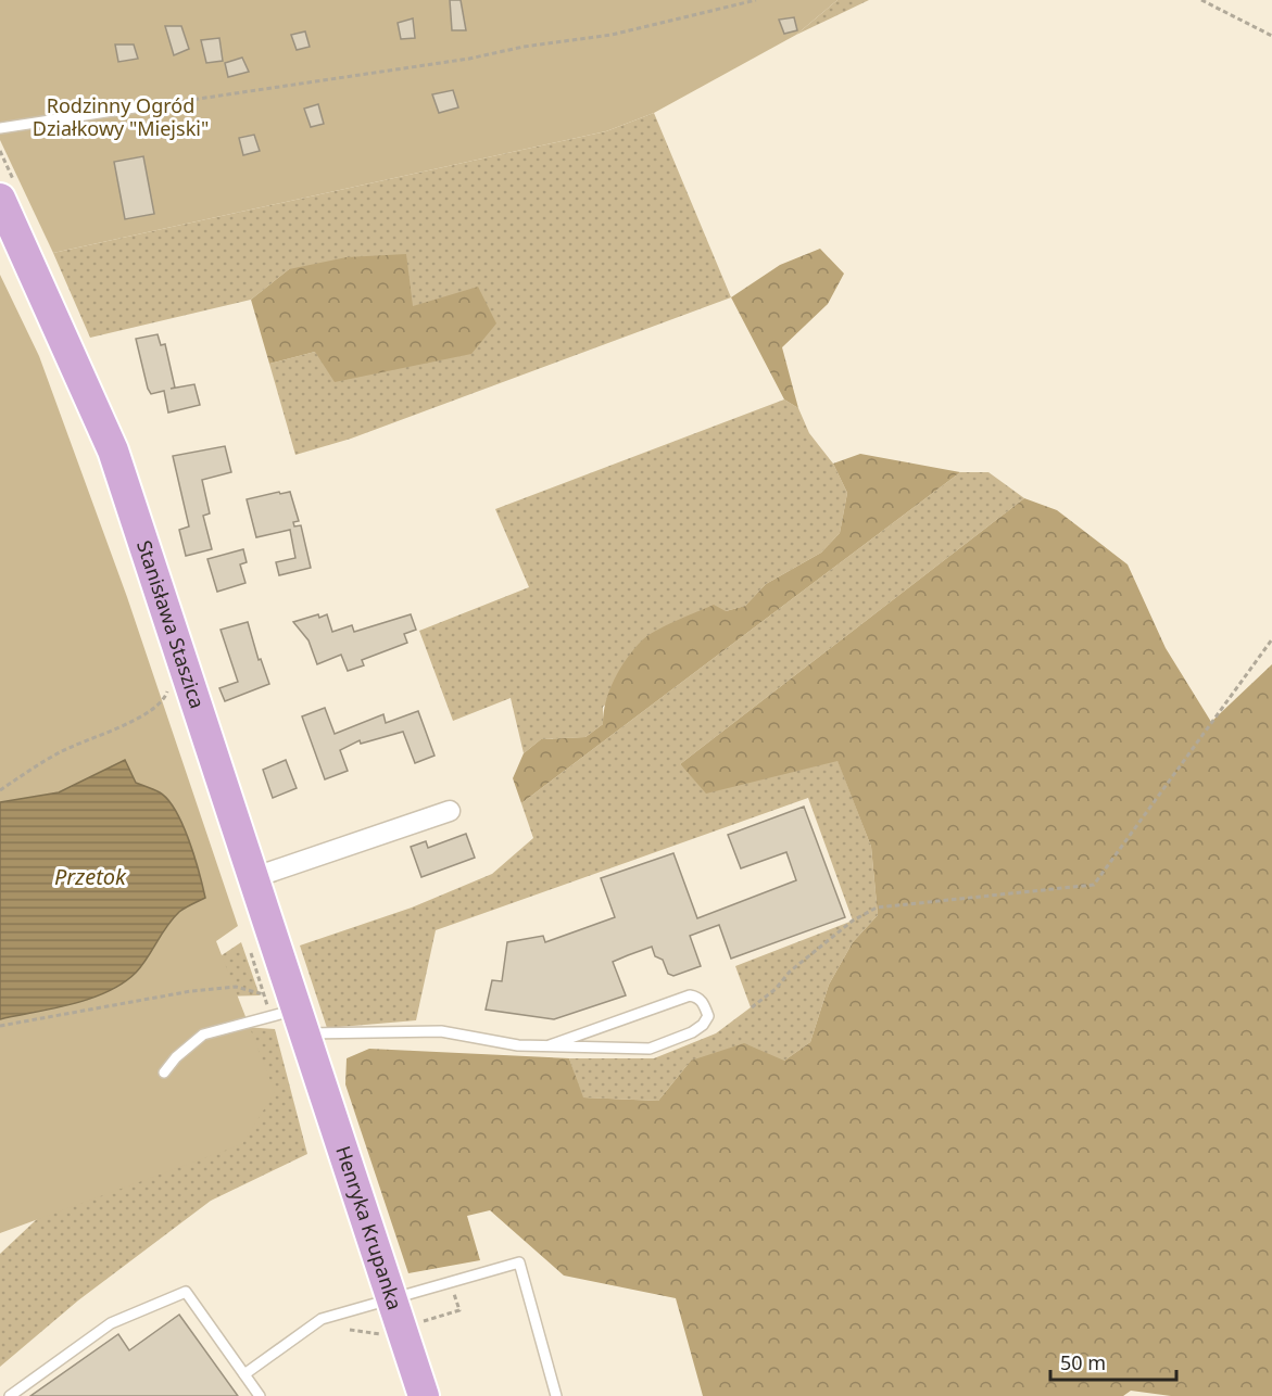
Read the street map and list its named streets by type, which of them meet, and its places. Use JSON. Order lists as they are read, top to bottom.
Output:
{
  "streets": {
    "main road": ["Stanisława Staszica", "Henryka Krupanka"]
  },
  "crossings": [
    ["Stanisława Staszica", "Henryka Krupanka"]
  ],
  "water": ["Przetok"],
  "parks": ["Rodzinny Ogród Działkowy \"Miejski\""],
  "scale_bar": "50 m"
}
